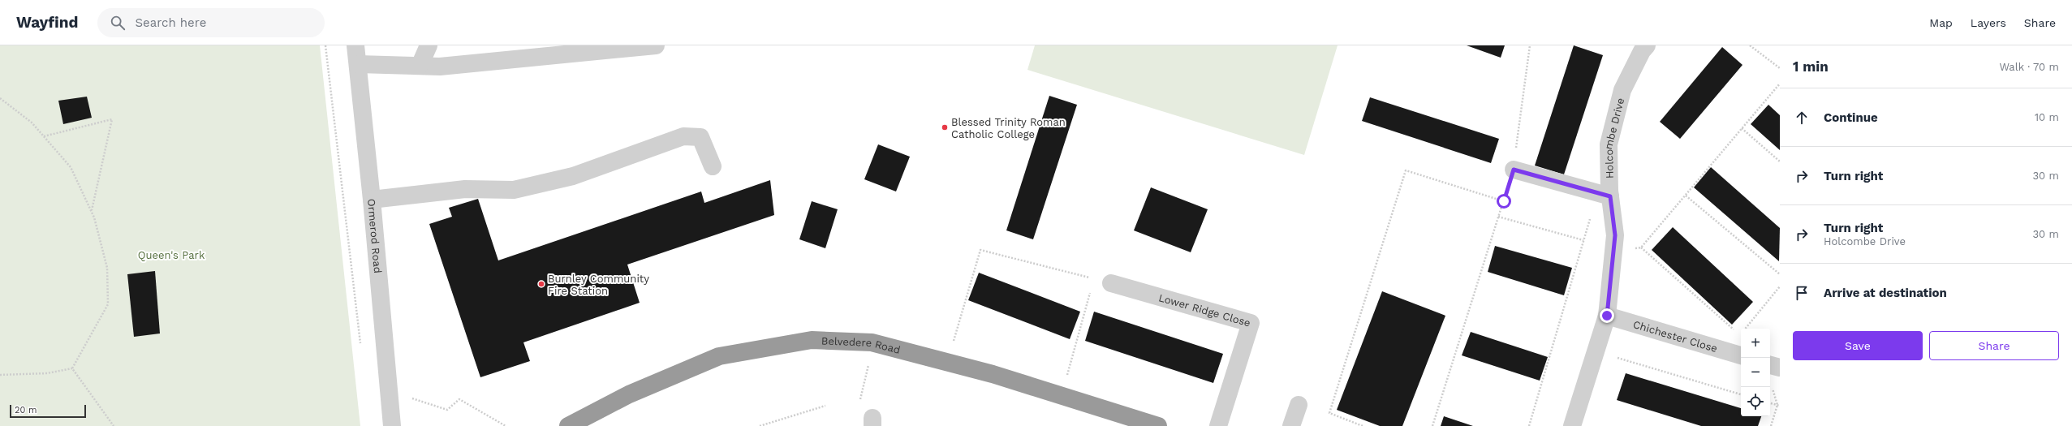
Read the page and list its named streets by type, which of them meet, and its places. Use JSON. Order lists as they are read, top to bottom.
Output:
{
  "streets": {
    "highway": ["Belvedere Road"],
    "street": [
      "Holcombe Drive",
      "Ormerod Road",
      "Lower Ridge Close",
      "Chichester Close"
    ]
  },
  "crossings": [
    ["Holcombe Drive", "Chichester Close"]
  ],
  "parks": ["Queen's Park"],
  "places": ["Blessed Trinity Roman Catholic College", "Burnley Community Fire Station"],
  "scale_bar": "20 m",
  "page": {
    "header": "Wayfind",
    "search": "Search here",
    "nav": ["Map", "Layers", "Share"],
    "heading": ["1 min", "Walk · 70 m"],
    "list": [
      ["Continue", "10 m"],
      ["Turn right", "30 m"],
      ["Turn right", "Holcombe Drive", "30 m"],
      "Arrive at destination"
    ],
    "buttons": ["Save", "Share"],
    "map_buttons": ["+", "−"],
    "scale": "20 m"
  }
}
